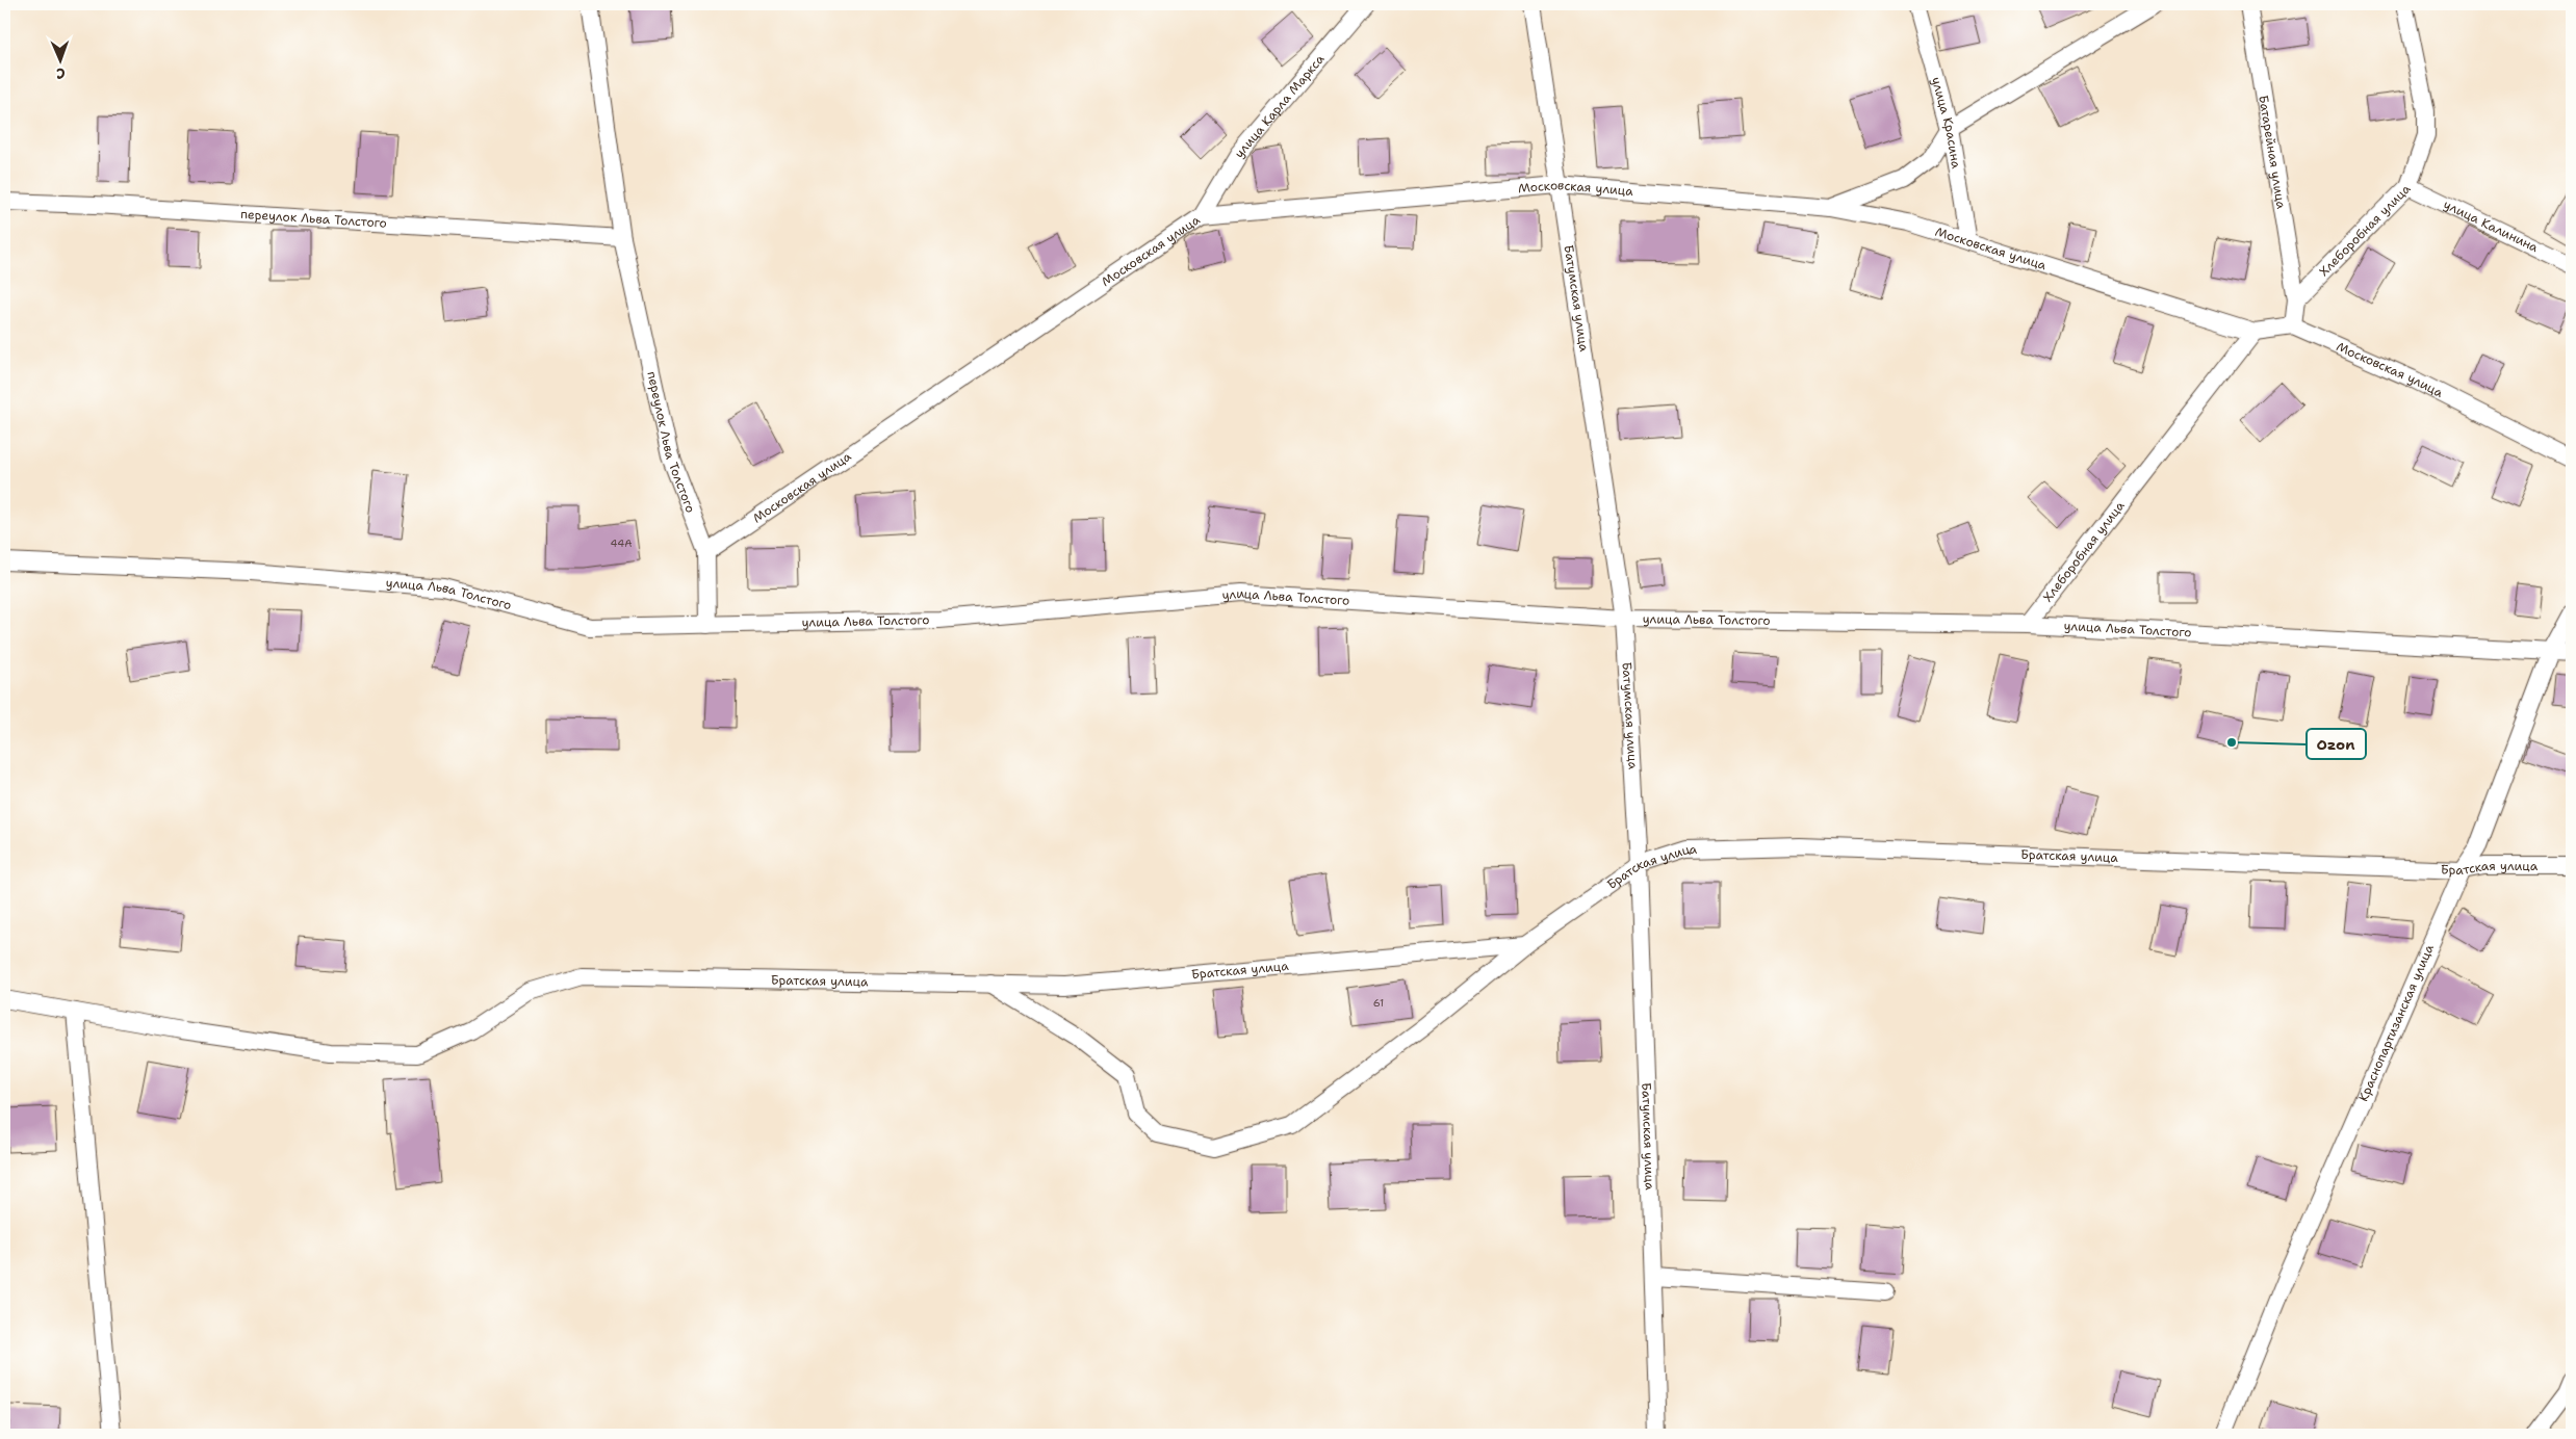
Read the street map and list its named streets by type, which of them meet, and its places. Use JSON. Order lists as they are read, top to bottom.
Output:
{
  "streets": {
    "street": [
      "улица Карла Маркса",
      "улица Красина",
      "Батарейная улица",
      "Московская улица",
      "переулок Льва Толстого",
      "улица Калинина",
      "Хлеборобная улица",
      "Батумская улица",
      "улица Льва Толстого",
      "Братская улица",
      "Краснопартизанская улица"
    ]
  },
  "crossings": [
    ["улица Карла Маркса", "Московская улица"],
    ["улица Красина", "Московская улица"],
    ["Батарейная улица", "Хлеборобная улица"],
    ["Московская улица", "переулок Льва Толстого"],
    ["Московская улица", "Хлеборобная улица"],
    ["Московская улица", "Батумская улица"],
    ["улица Калинина", "Хлеборобная улица"],
    ["Хлеборобная улица", "улица Льва Толстого"],
    ["Батумская улица", "улица Льва Толстого"],
    ["Батумская улица", "Братская улица"],
    ["улица Льва Толстого", "Краснопартизанская улица"],
    ["Братская улица", "Краснопартизанская улица"]
  ],
  "places": ["Ozon"],
  "house_numbers": ["44А", "61"],
  "north": "bottom"
}
